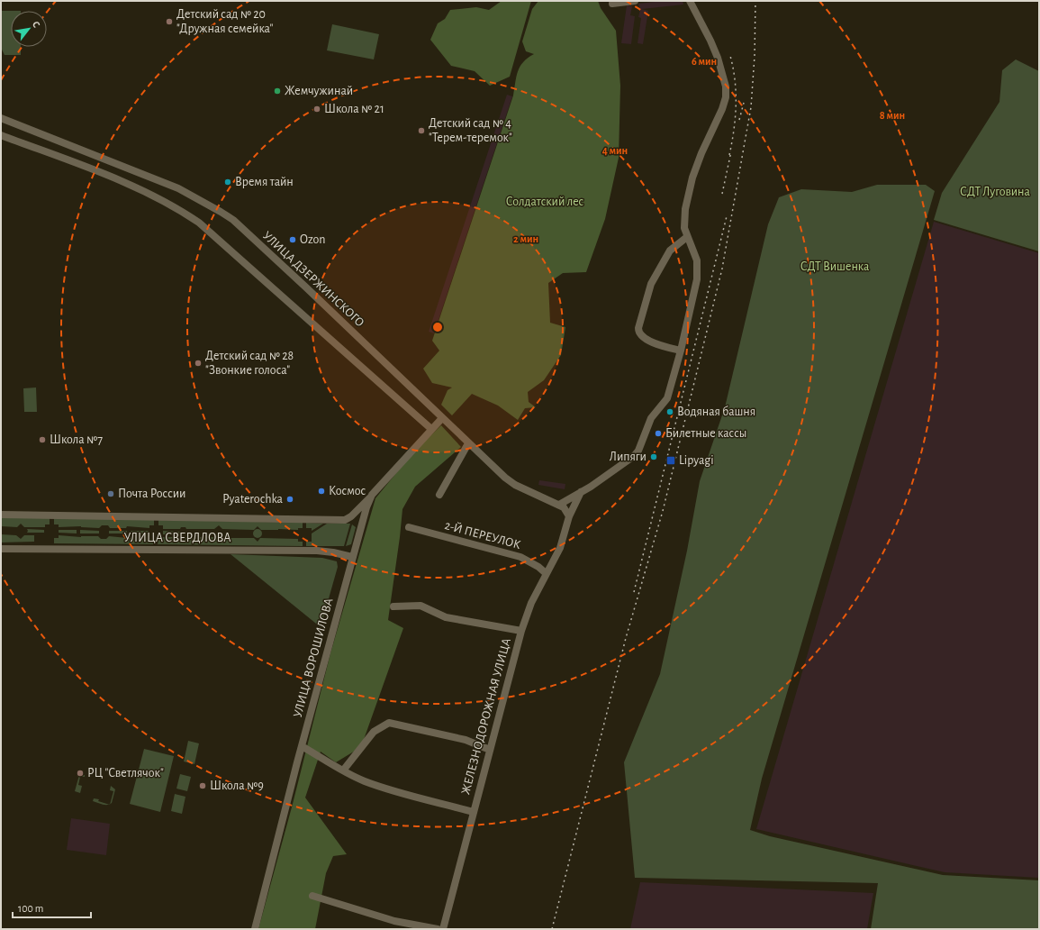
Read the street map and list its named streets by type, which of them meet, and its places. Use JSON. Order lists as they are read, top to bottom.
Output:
{
  "streets": {
    "street": [
      "УЛИЦА ДЗЕРЖИНСКОГО",
      "2-Й ПЕРЕУЛОК",
      "УЛИЦА СВЕРДЛОВА",
      "УЛИЦА ВОРОШИЛОВА",
      "ЖЕЛЕЗНОДОРОЖНАЯ УЛИЦА"
    ]
  },
  "crossings": [
    ["УЛИЦА ДЗЕРЖИНСКОГО", "УЛИЦА ВОРОШИЛОВА"],
    ["УЛИЦА ДЗЕРЖИНСКОГО", "ЖЕЛЕЗНОДОРОЖНАЯ УЛИЦА"],
    ["2-Й ПЕРЕУЛОК", "ЖЕЛЕЗНОДОРОЖНАЯ УЛИЦА"],
    ["УЛИЦА СВЕРДЛОВА", "УЛИЦА ВОРОШИЛОВА"]
  ],
  "parks": ["СДТ Луговина", "Солдатский лес", "СДТ Вишенка"],
  "places": {
    "other": [
      "Детский сад № 20 \"Дружная семейка\"",
      "Жемчужинай",
      "Школа № 21",
      "Детский сад № 4 \"Терем-теремок\"",
      "Время тайн",
      "Ozon",
      "Детский сад № 28 \"Звонкие голоса\"",
      "Водяная башня",
      "Билетные кассы",
      "Школа №7",
      "Липяги",
      "Космос",
      "Почта России",
      "Pyaterochka",
      "РЦ \"Светлячок\"",
      "Школа №9"
    ],
    "transit": ["Lipyagi"]
  },
  "scale_bar": "100 m",
  "north": "top right",
  "rings": [
    "6 мин",
    "8 мин",
    "4 мин",
    "2 мин"
  ]
}
